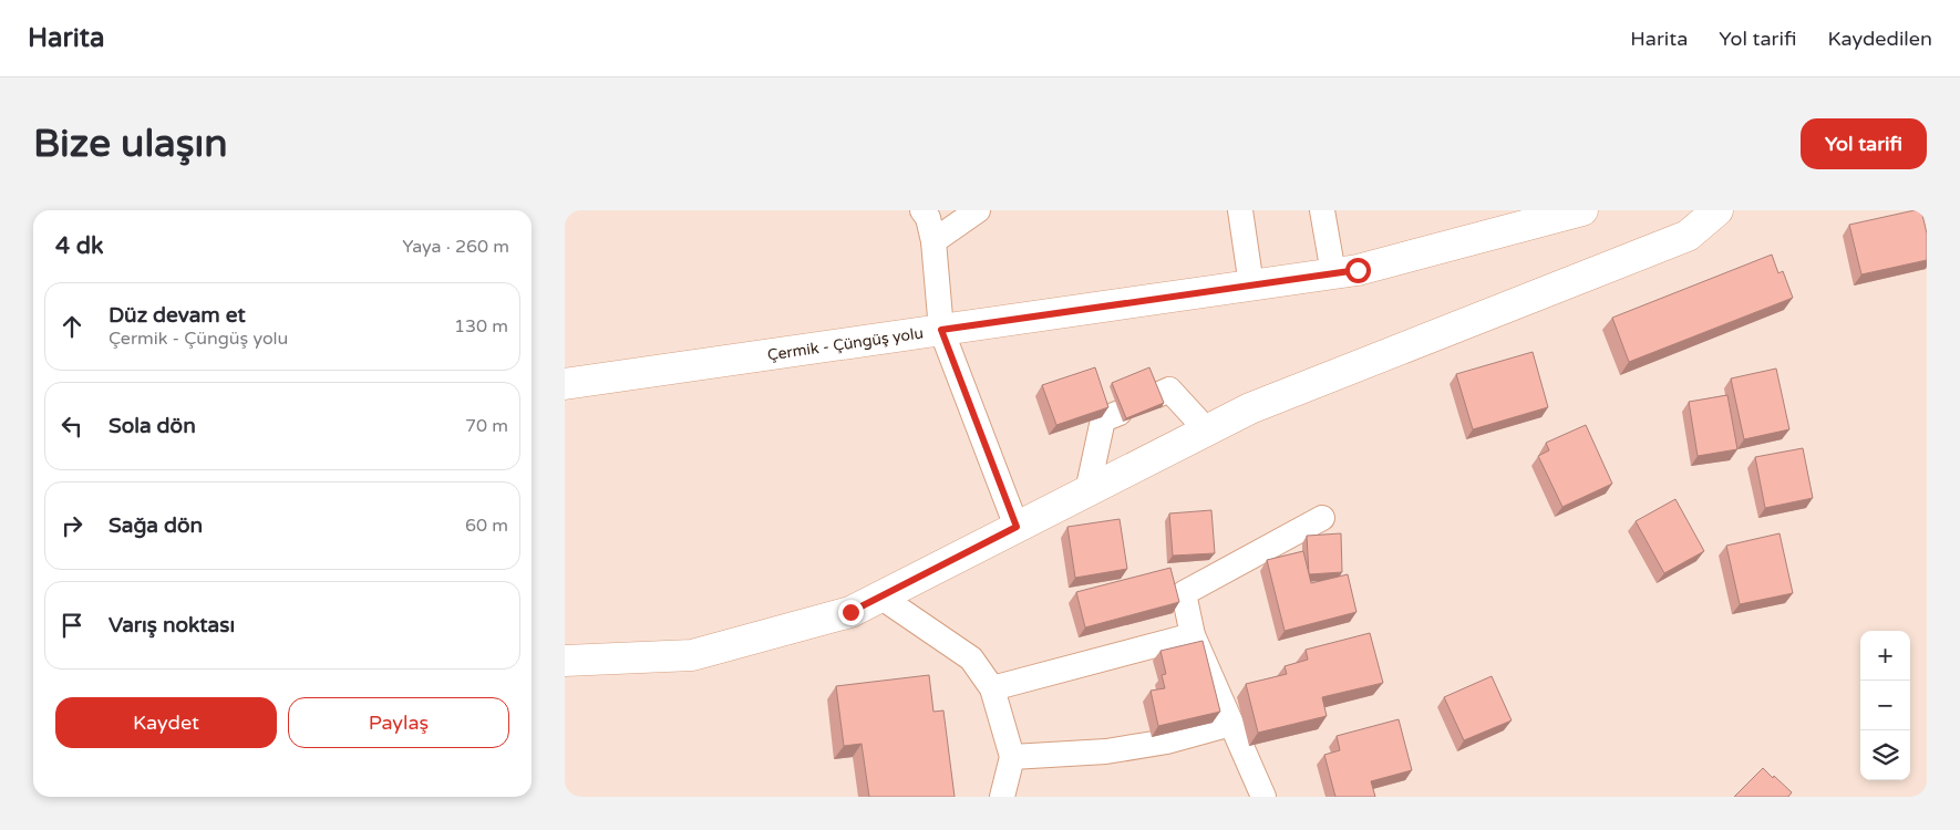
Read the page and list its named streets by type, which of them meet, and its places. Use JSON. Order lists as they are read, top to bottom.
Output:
{
  "streets": {
    "main road": ["Çermik - Çüngüş yolu"]
  },
  "page": {
    "header": "Harita",
    "nav": ["Harita", "Yol tarifi", "Kaydedilen"],
    "buttons": [
      "Yol tarifi",
      ["Kaydet", "Paylaş"]
    ],
    "title": "Bize ulaşın",
    "heading": ["4 dk", "Yaya · 260 m"],
    "list": [
      ["Düz devam et", "Çermik - Çüngüş yolu", "130 m"],
      ["Sola dön", "70 m"],
      ["Sağa dön", "60 m"],
      "Varış noktası"
    ],
    "map_buttons": ["+", "−"]
  }
}
